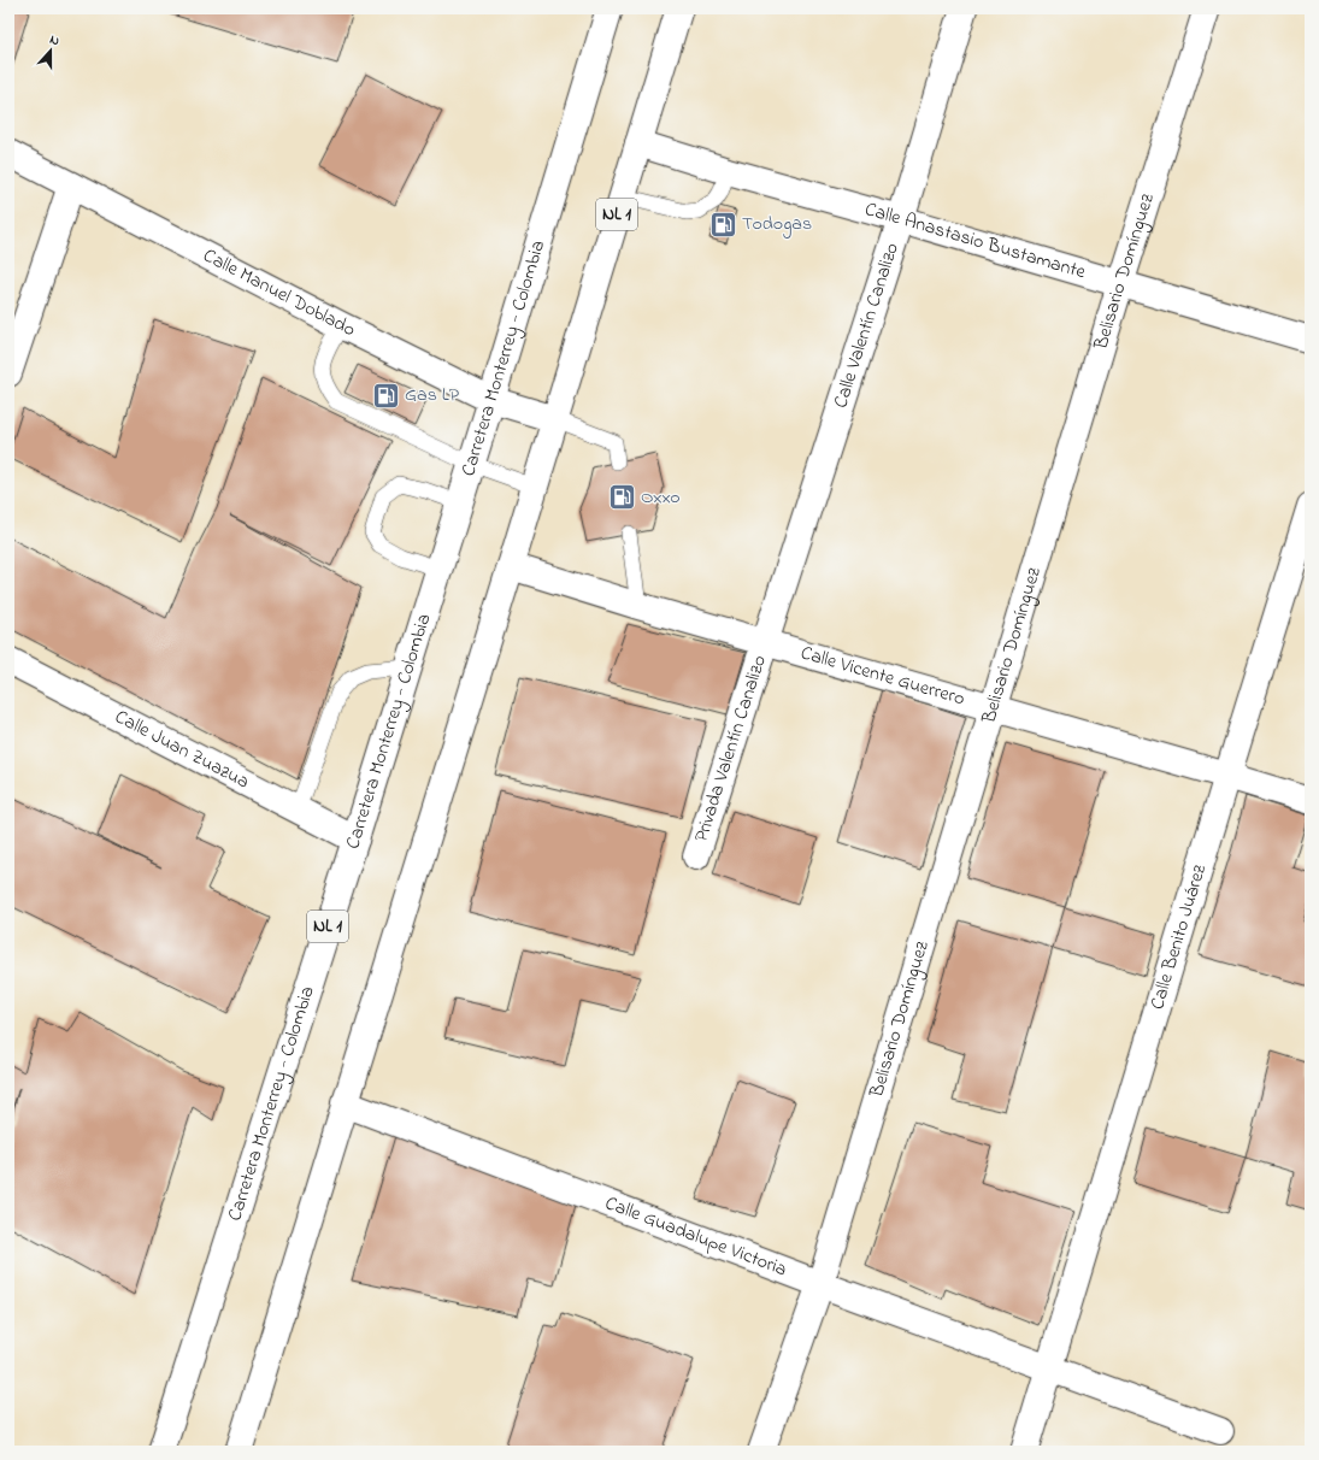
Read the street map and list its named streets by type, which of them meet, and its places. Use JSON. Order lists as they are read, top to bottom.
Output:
{
  "streets": {
    "street": [
      "NL 1",
      "Calle Anastasio Bustamante",
      "Belisario Domínguez",
      "Calle Manuel Doblado",
      "Calle Valentín Canalizo",
      "Carretera Monterrey - Colombia",
      "Calle Vicente Guerrero",
      "Privada Valentín Canalizo",
      "Calle Juan Zuazua",
      "Calle Benito Juárez",
      "Calle Guadalupe Victoria"
    ]
  },
  "crossings": [
    ["NL 1", "Calle Anastasio Bustamante"],
    ["NL 1", "Calle Manuel Doblado"],
    ["NL 1", "Calle Vicente Guerrero"],
    ["NL 1", "Calle Guadalupe Victoria"],
    ["Calle Anastasio Bustamante", "Belisario Domínguez"],
    ["Calle Anastasio Bustamante", "Calle Valentín Canalizo"],
    ["Belisario Domínguez", "Calle Vicente Guerrero"],
    ["Belisario Domínguez", "Calle Guadalupe Victoria"],
    ["Calle Manuel Doblado", "Carretera Monterrey - Colombia"],
    ["Calle Valentín Canalizo", "Calle Vicente Guerrero"],
    ["Calle Valentín Canalizo", "Privada Valentín Canalizo"],
    ["Carretera Monterrey - Colombia", "Calle Juan Zuazua"],
    ["Calle Vicente Guerrero", "Privada Valentín Canalizo"],
    ["Calle Vicente Guerrero", "Calle Benito Juárez"],
    ["Calle Benito Juárez", "Calle Guadalupe Victoria"]
  ],
  "places": {
    "fuel station": ["Todogas", "Gas LP", "Oxxo"]
  },
  "north": "top"
}
